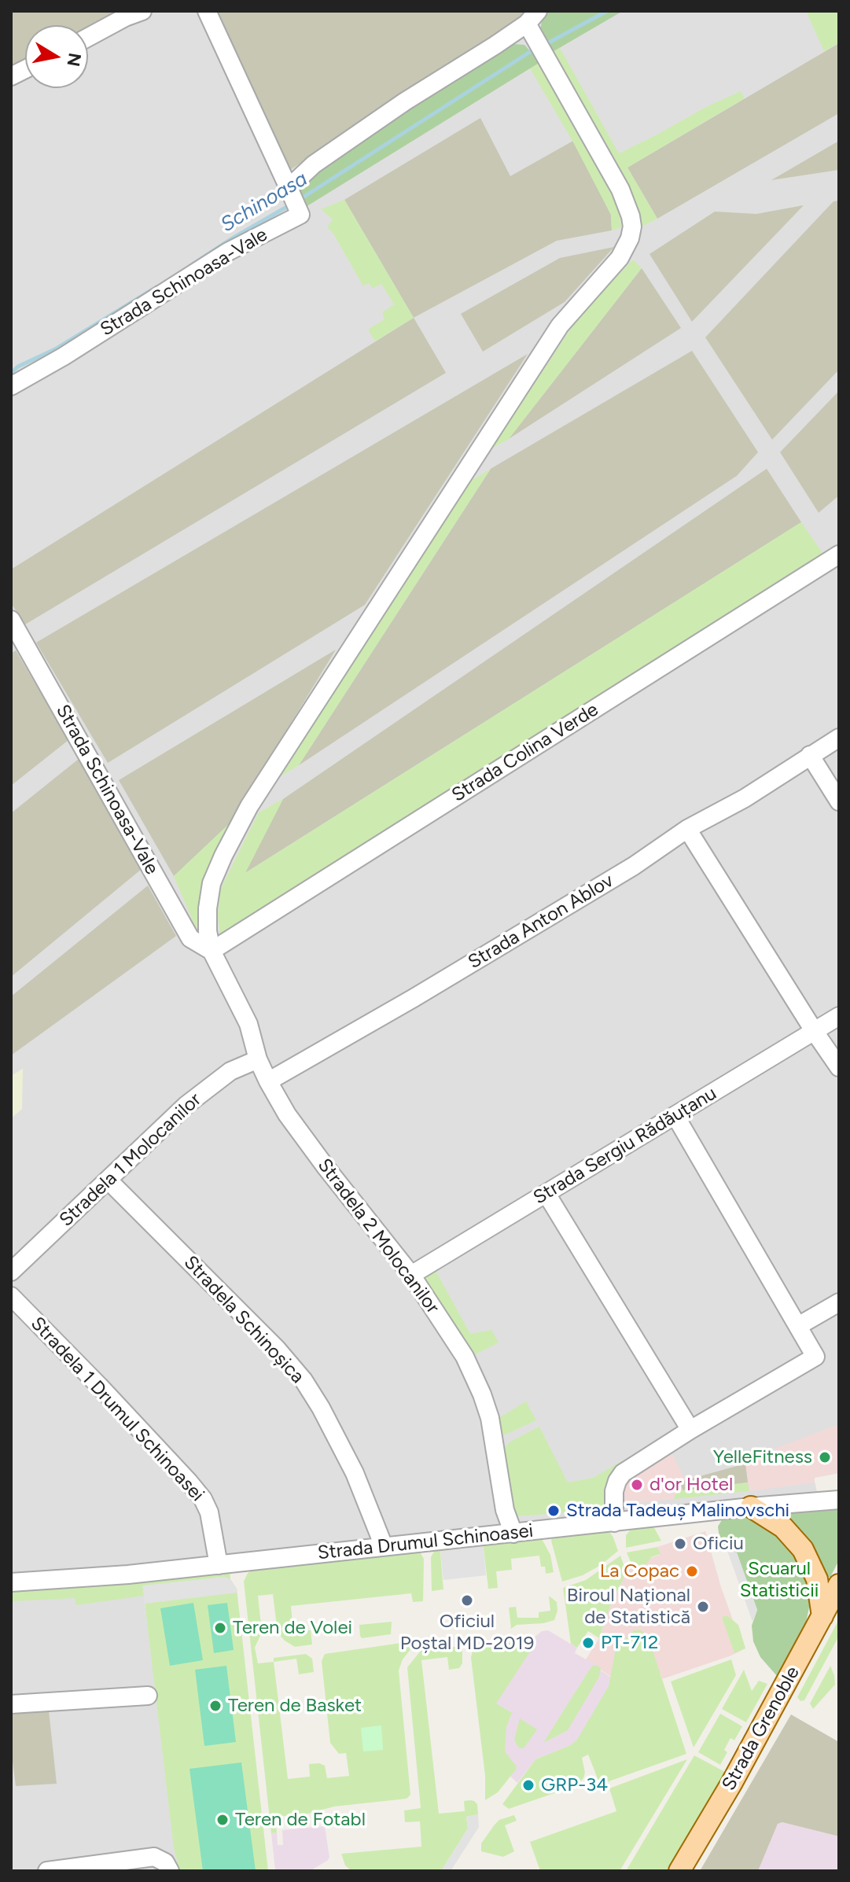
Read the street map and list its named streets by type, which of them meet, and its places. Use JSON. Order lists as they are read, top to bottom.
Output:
{
  "streets": {
    "main road": ["Strada Grenoble"],
    "street": [
      "Strada Schinoasa-Vale",
      "Strada Colina Verde",
      "Strada Anton Ablov",
      "Strada Sergiu Rădăuțanu",
      "Stradela 1 Molocanilor",
      "Stradela 2 Molocanilor",
      "Stradela Schinoșica",
      "Stradela 1 Drumul Schinoasei",
      "Strada Drumul Schinoasei"
    ]
  },
  "crossings": [
    ["Strada Schinoasa-Vale", "Strada Colina Verde"],
    ["Strada Schinoasa-Vale", "Stradela 2 Molocanilor"],
    ["Strada Colina Verde", "Stradela 2 Molocanilor"],
    ["Strada Anton Ablov", "Stradela 2 Molocanilor"],
    ["Strada Sergiu Rădăuțanu", "Stradela 2 Molocanilor"],
    ["Stradela 1 Molocanilor", "Stradela 2 Molocanilor"],
    ["Stradela 1 Molocanilor", "Stradela Schinoșica"],
    ["Stradela 2 Molocanilor", "Strada Drumul Schinoasei"],
    ["Stradela Schinoșica", "Strada Drumul Schinoasei"],
    ["Stradela 1 Drumul Schinoasei", "Strada Drumul Schinoasei"]
  ],
  "water": ["Schinoasa"],
  "parks": ["Scuarul Statisticii"],
  "places": [
    "YelleFitness",
    "d'or Hotel",
    "Strada Tadeuș Malinovschi",
    "Oficiu",
    "La Copac",
    "Oficiul Poștal MD-2019",
    "Biroul Național de Statistică",
    "Teren de Volei",
    "PT-712",
    "Teren de Basket",
    "GRP-34",
    "Teren de Fotabl"
  ],
  "north": "right"
}
